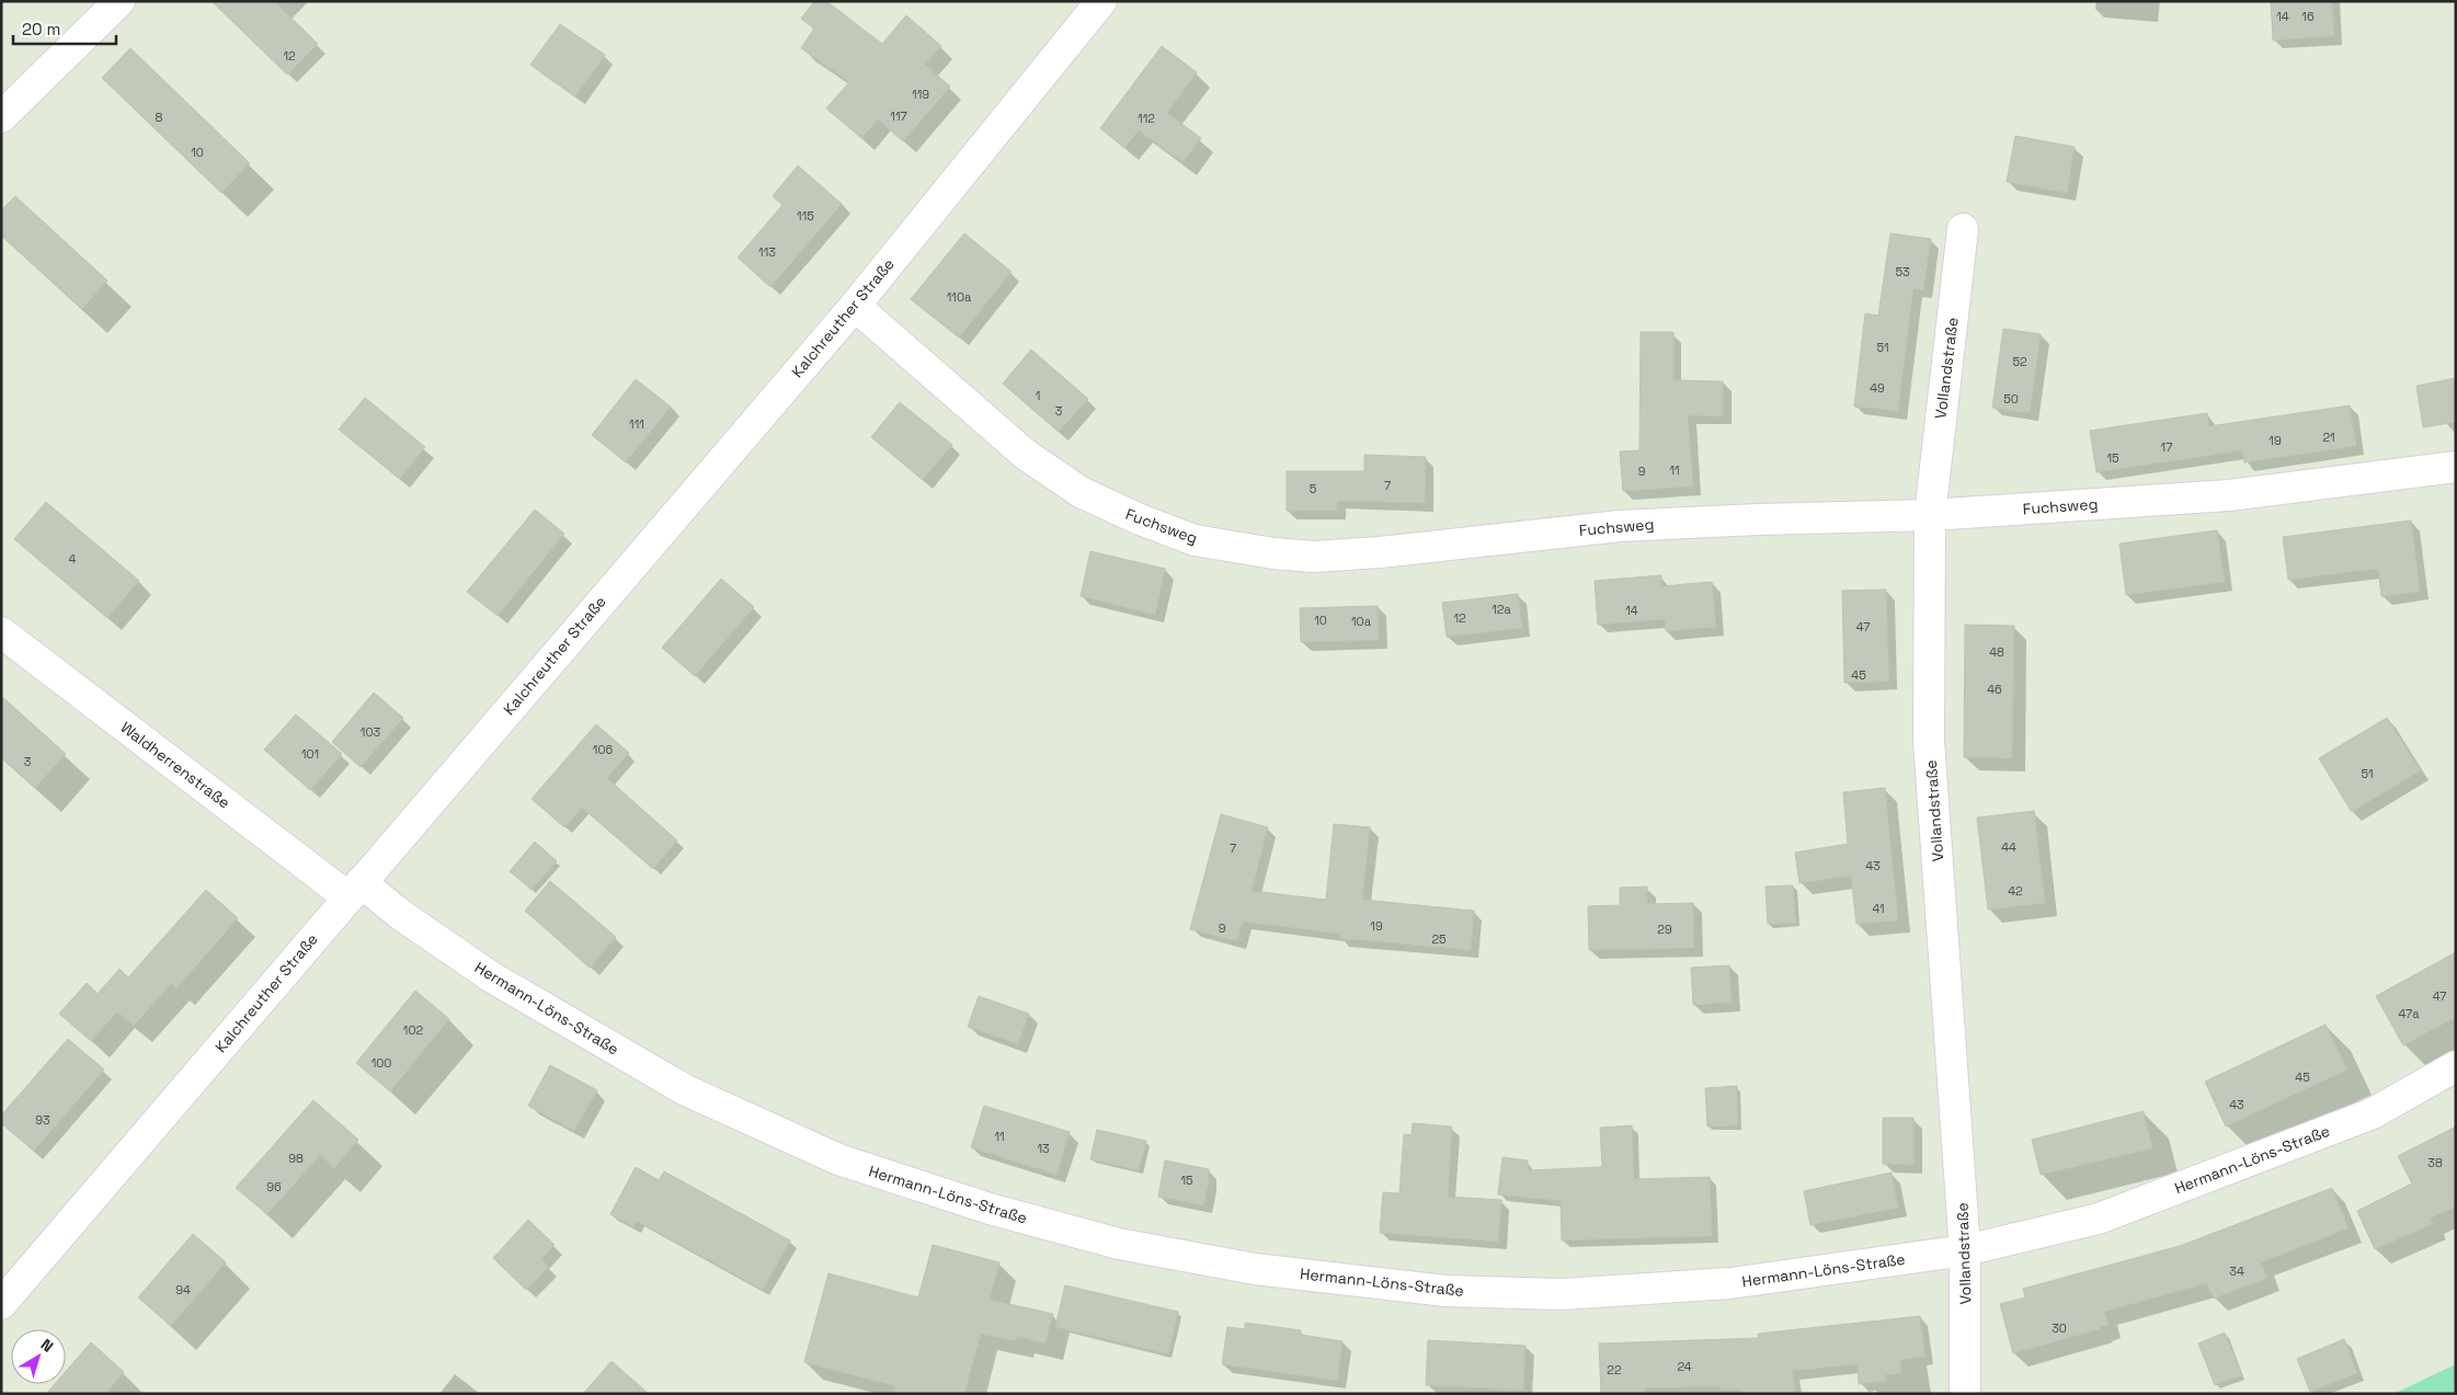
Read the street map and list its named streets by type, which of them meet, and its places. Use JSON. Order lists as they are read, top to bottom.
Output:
{
  "streets": {
    "street": [
      "Kalchreuther Straße",
      "Vollandstraße",
      "Fuchsweg",
      "Waldherrenstraße",
      "Hermann-Löns-Straße"
    ]
  },
  "crossings": [
    ["Kalchreuther Straße", "Fuchsweg"],
    ["Kalchreuther Straße", "Waldherrenstraße"],
    ["Kalchreuther Straße", "Hermann-Löns-Straße"],
    ["Vollandstraße", "Fuchsweg"],
    ["Vollandstraße", "Hermann-Löns-Straße"],
    ["Waldherrenstraße", "Hermann-Löns-Straße"]
  ],
  "house_numbers": [
    "14",
    "16",
    "12",
    "119",
    "117",
    "8",
    "112",
    "10",
    "115",
    "113",
    "53",
    "110a",
    "51",
    "52",
    "49",
    "1",
    "50",
    "3",
    "111",
    "21",
    "19",
    "17",
    "15",
    "11",
    "9",
    "7",
    "5",
    "4",
    "12a",
    "14",
    "12",
    "10",
    "10a",
    "47",
    "48",
    "45",
    "46",
    "103",
    "106",
    "101",
    "3",
    "51",
    "44",
    "7",
    "43",
    "42",
    "41",
    "19",
    "9",
    "29",
    "25",
    "47",
    "47a",
    "102",
    "100",
    "45",
    "43",
    "93",
    "11",
    "13",
    "98",
    "38",
    "15",
    "96",
    "34",
    "94",
    "30",
    "24",
    "22"
  ],
  "scale_bar": "20 m",
  "north": "top right"
}
